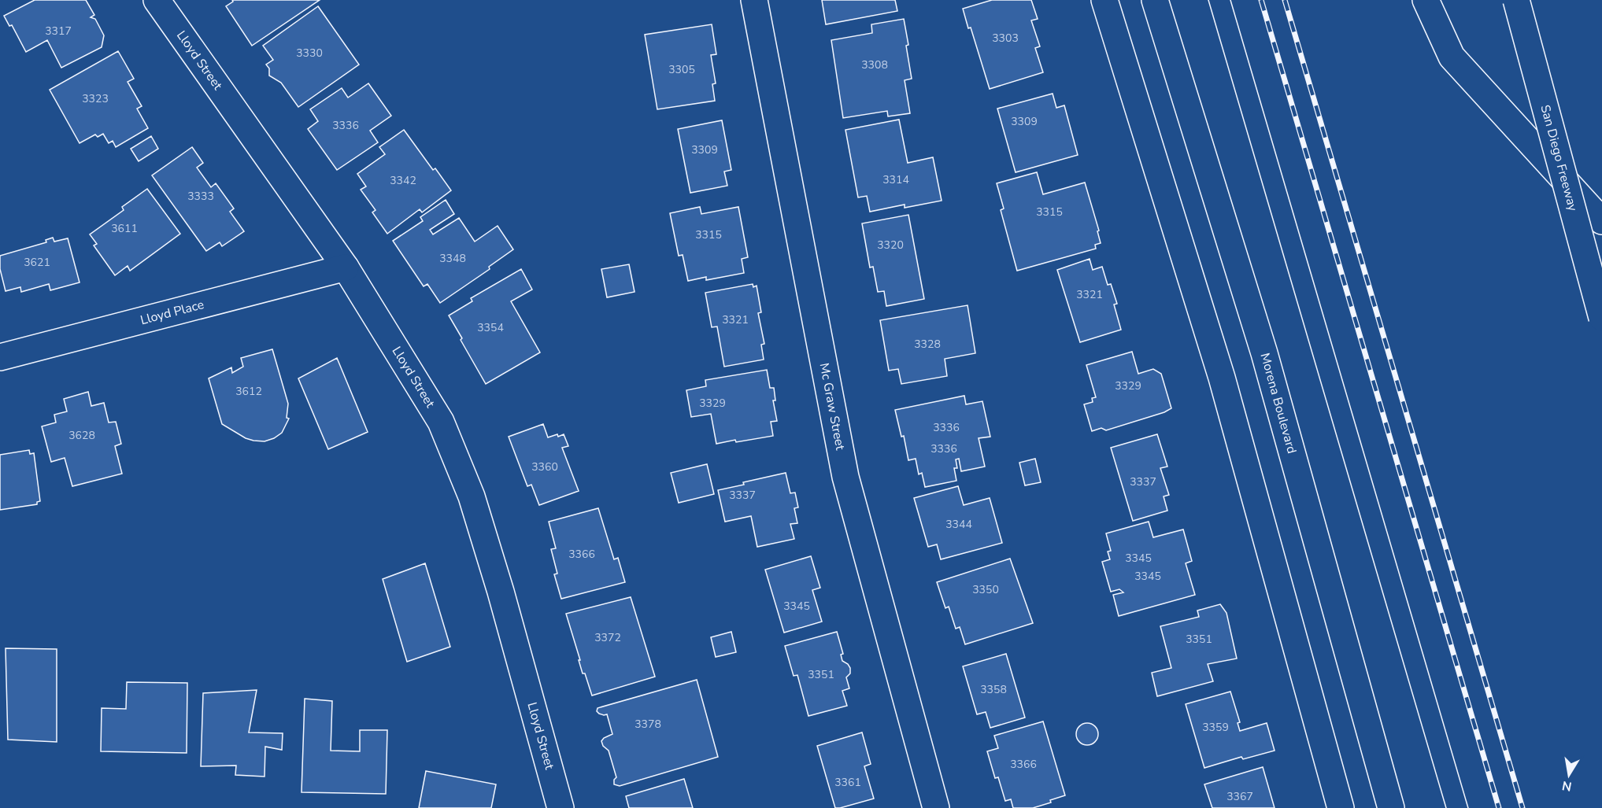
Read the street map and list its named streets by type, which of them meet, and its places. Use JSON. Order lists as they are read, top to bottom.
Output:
{
  "streets": {
    "main road": [
      "Lloyd Street",
      "San Diego Freeway",
      "Lloyd Place",
      "Morena Boulevard",
      "Mc Graw Street"
    ]
  },
  "crossings": [
    ["Lloyd Street", "Lloyd Place"]
  ],
  "house_numbers": [
    "3317",
    "3303",
    "3330",
    "3308",
    "3305",
    "3323",
    "3309",
    "3336",
    "3309",
    "3314",
    "3342",
    "3333",
    "3315",
    "3611",
    "3315",
    "3320",
    "3348",
    "3621",
    "3321",
    "3321",
    "3354",
    "3328",
    "3329",
    "3612",
    "3329",
    "3336",
    "3628",
    "3336",
    "3360",
    "3337",
    "3337",
    "3344",
    "3366",
    "3345",
    "3345",
    "3350",
    "3345",
    "3372",
    "3351",
    "3351",
    "3358",
    "3378",
    "3359",
    "3366",
    "3361",
    "3367"
  ],
  "north": "bottom"
}
